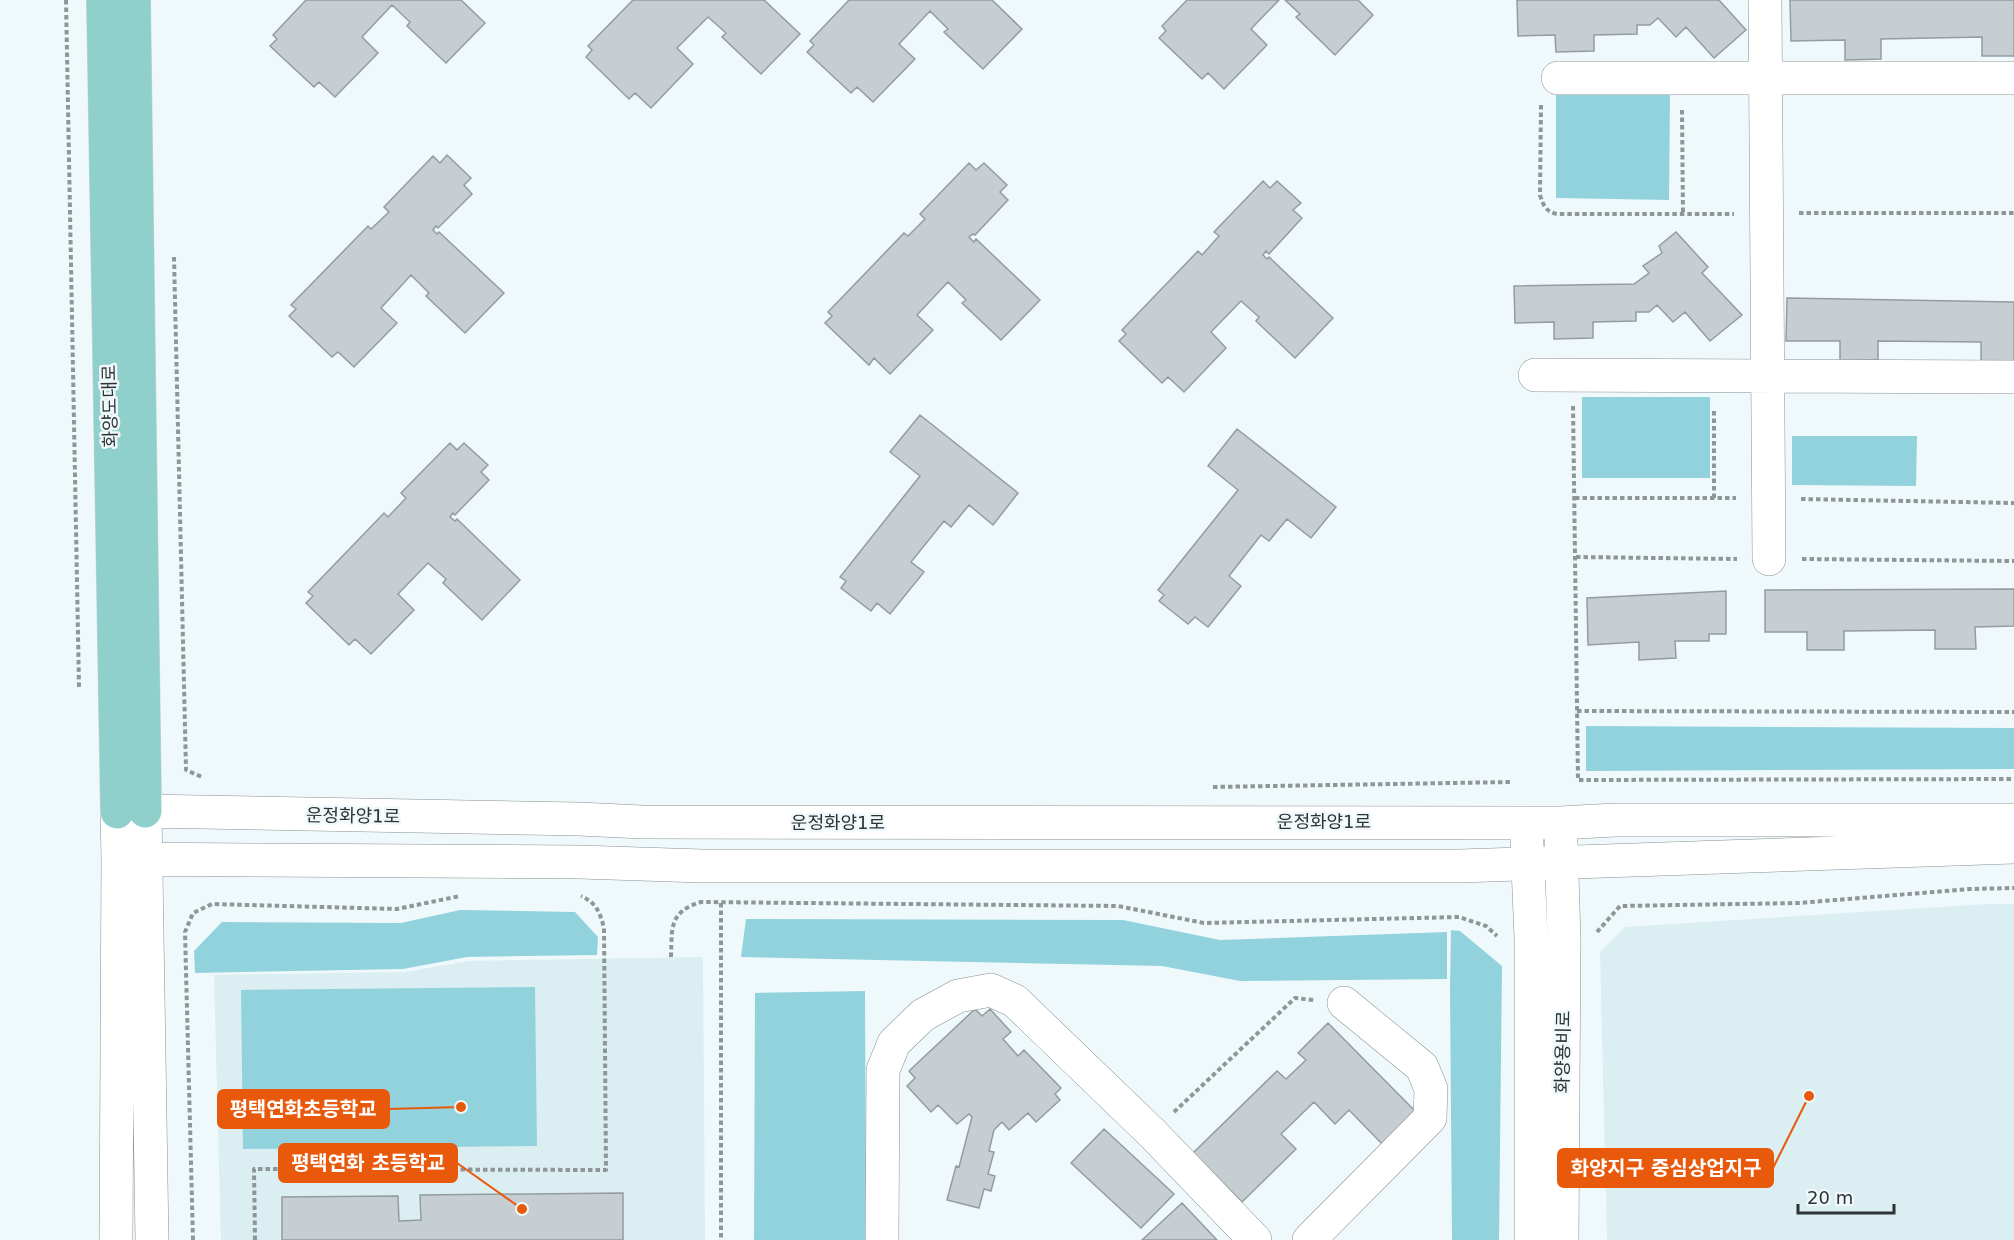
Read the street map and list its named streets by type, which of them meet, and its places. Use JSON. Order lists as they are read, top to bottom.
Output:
{
  "streets": {
    "main road": ["화양도대로"],
    "street": ["운정화양1로", "화양용비로"]
  },
  "crossings": [
    ["화양도대로", "운정화양1로"],
    ["운정화양1로", "화양용비로"]
  ],
  "places": ["화양지구 중심상업지구", "평택연화초등학교", "평택연화 초등학교"],
  "scale_bar": "20 m"
}
